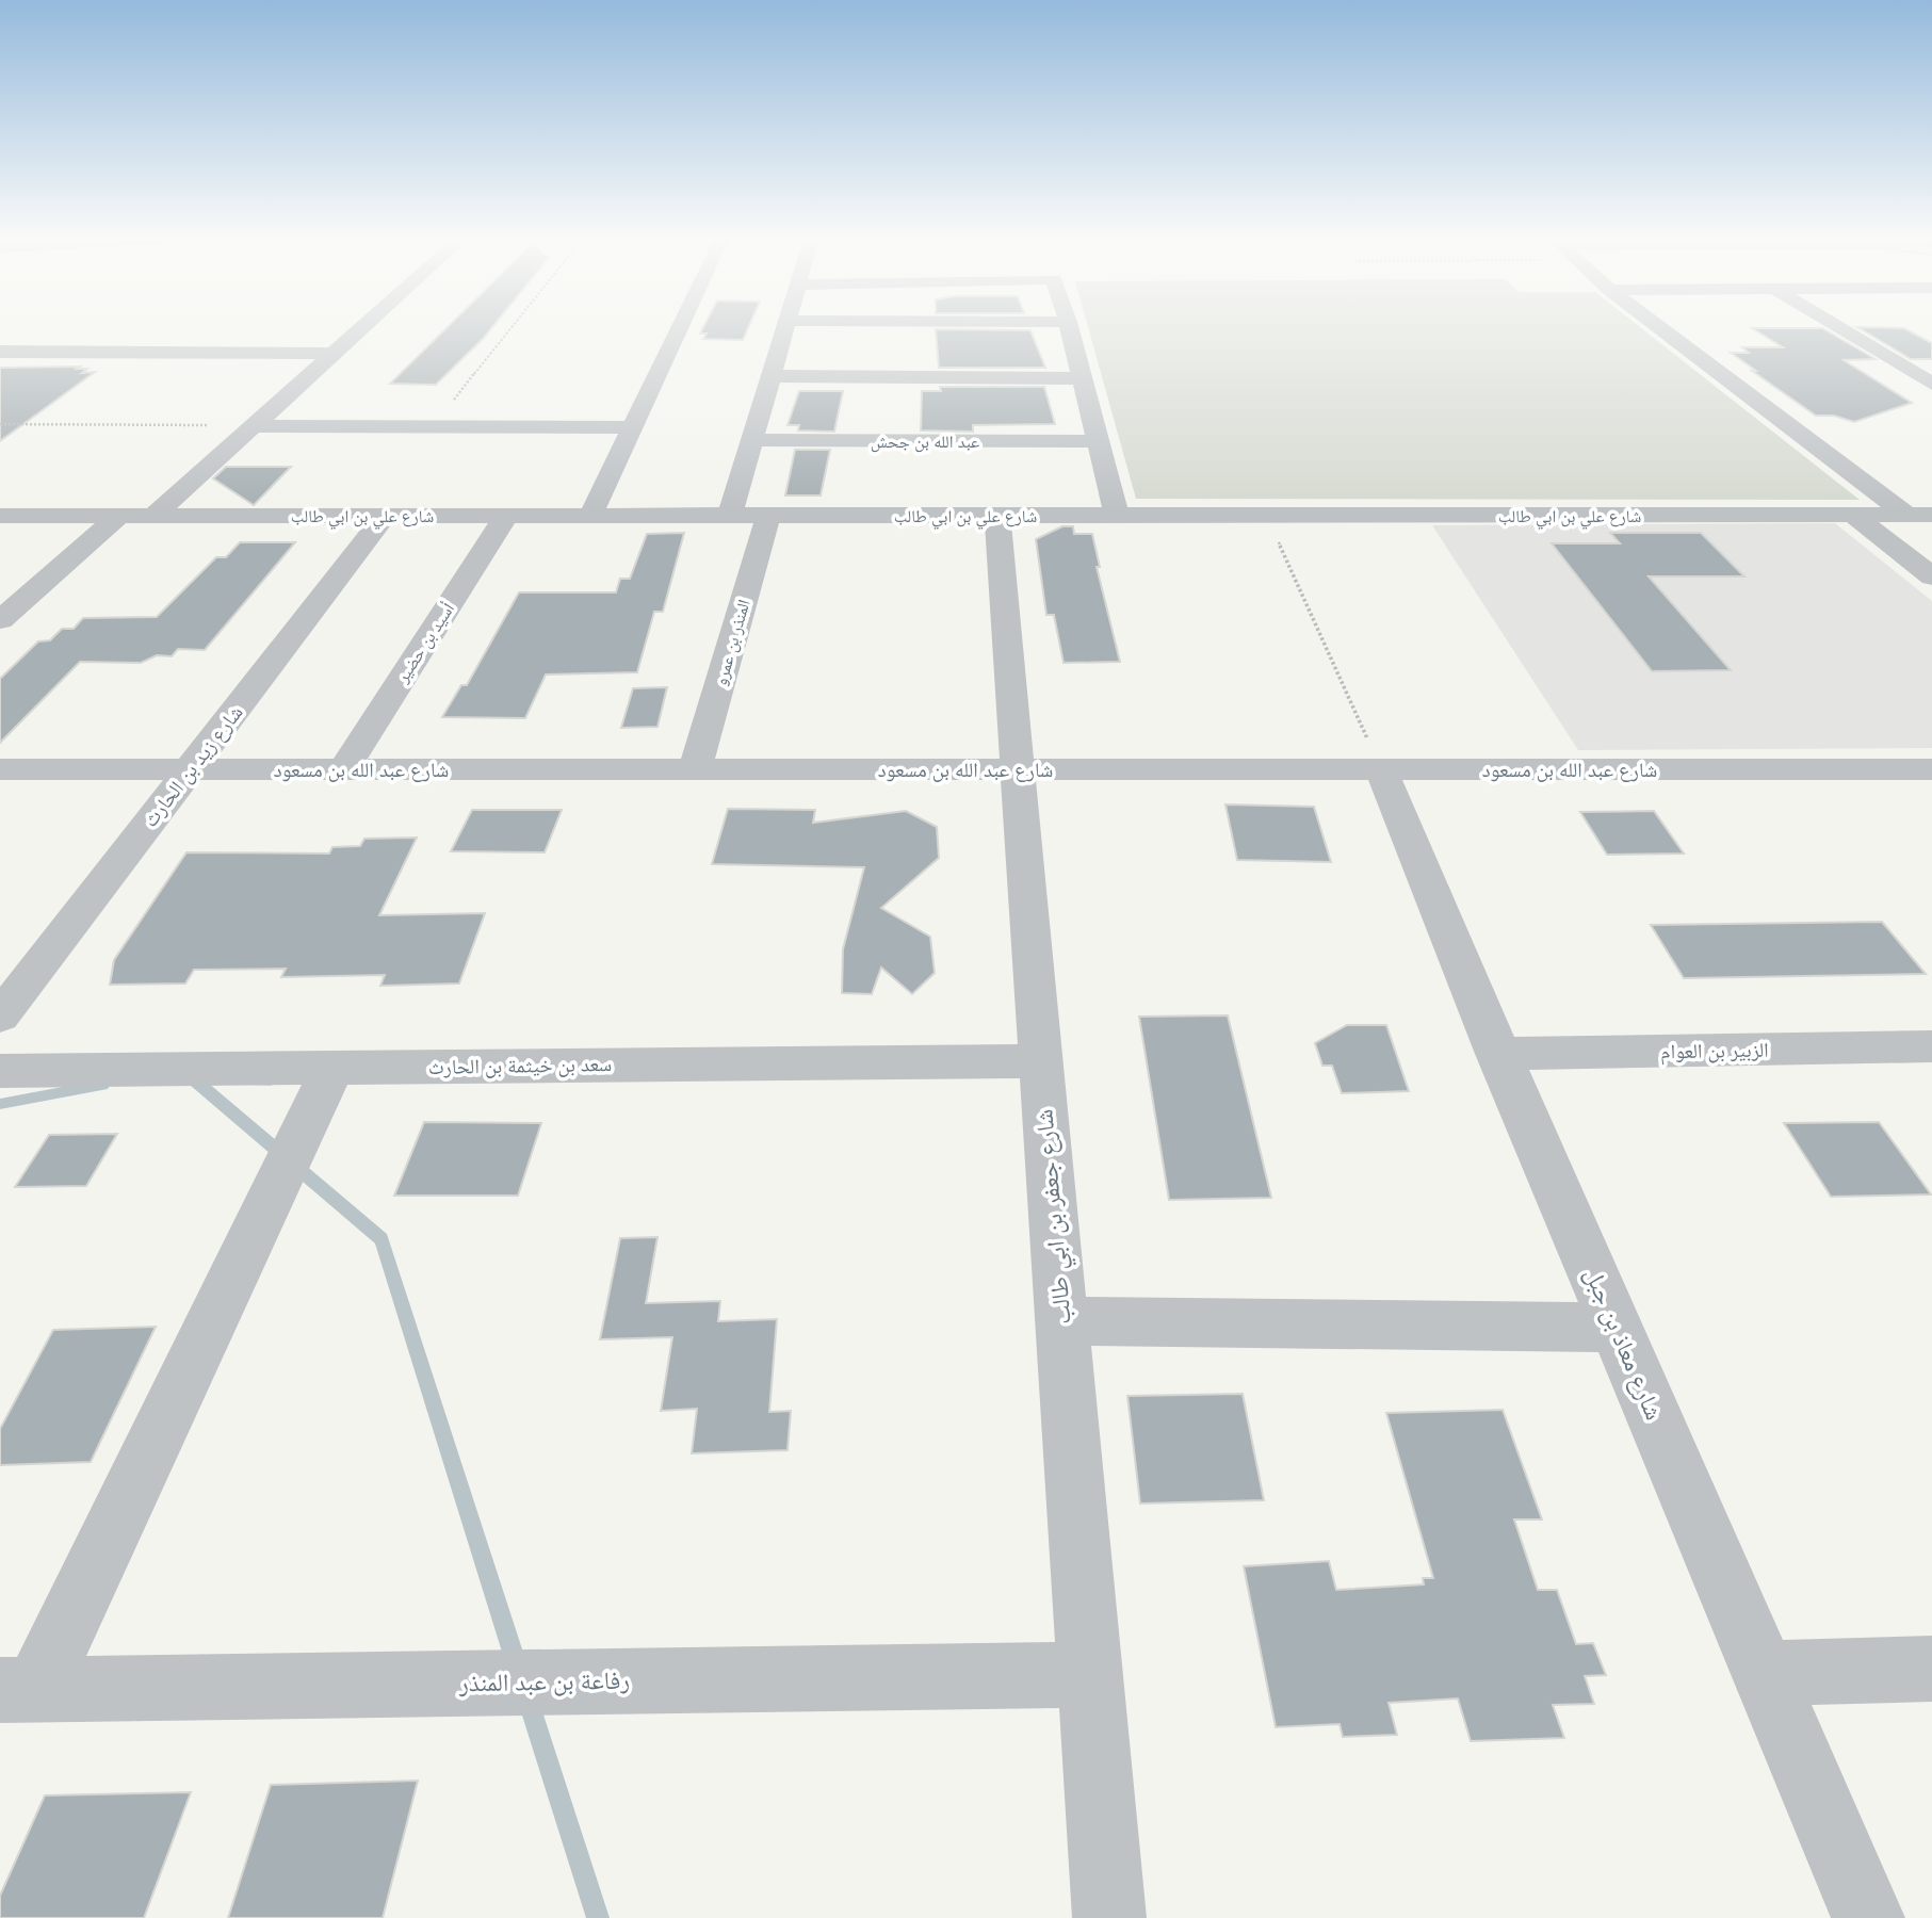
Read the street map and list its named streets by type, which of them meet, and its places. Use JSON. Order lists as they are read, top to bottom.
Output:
{
  "streets": {
    "street": [
      "عبد الله بن جحش",
      "شارع علي بن ابي طالب",
      "أسيد بن حضير",
      "المنذر بن عمرو",
      "شارع زيد بن الحارث",
      "شارع عبد الله بن مسعود",
      "الزبير بن العوام",
      "سعد بن خيثمة بن الحارث",
      "شارع جعفر بن ابي طالب",
      "شارع معاذ بن جبل",
      "رفاعة بن عبد المنذر"
    ]
  },
  "crossings": [
    ["شارع علي بن ابي طالب", "أسيد بن حضير"],
    ["شارع علي بن ابي طالب", "المنذر بن عمرو"],
    ["شارع علي بن ابي طالب", "شارع زيد بن الحارث"],
    ["شارع علي بن ابي طالب", "شارع جعفر بن ابي طالب"],
    ["أسيد بن حضير", "شارع عبد الله بن مسعود"],
    ["المنذر بن عمرو", "شارع عبد الله بن مسعود"],
    ["شارع زيد بن الحارث", "شارع عبد الله بن مسعود"],
    ["شارع عبد الله بن مسعود", "شارع جعفر بن ابي طالب"],
    ["شارع عبد الله بن مسعود", "شارع معاذ بن جبل"],
    ["الزبير بن العوام", "شارع معاذ بن جبل"],
    ["سعد بن خيثمة بن الحارث", "شارع جعفر بن ابي طالب"],
    ["شارع جعفر بن ابي طالب", "رفاعة بن عبد المنذر"]
  ]
}
